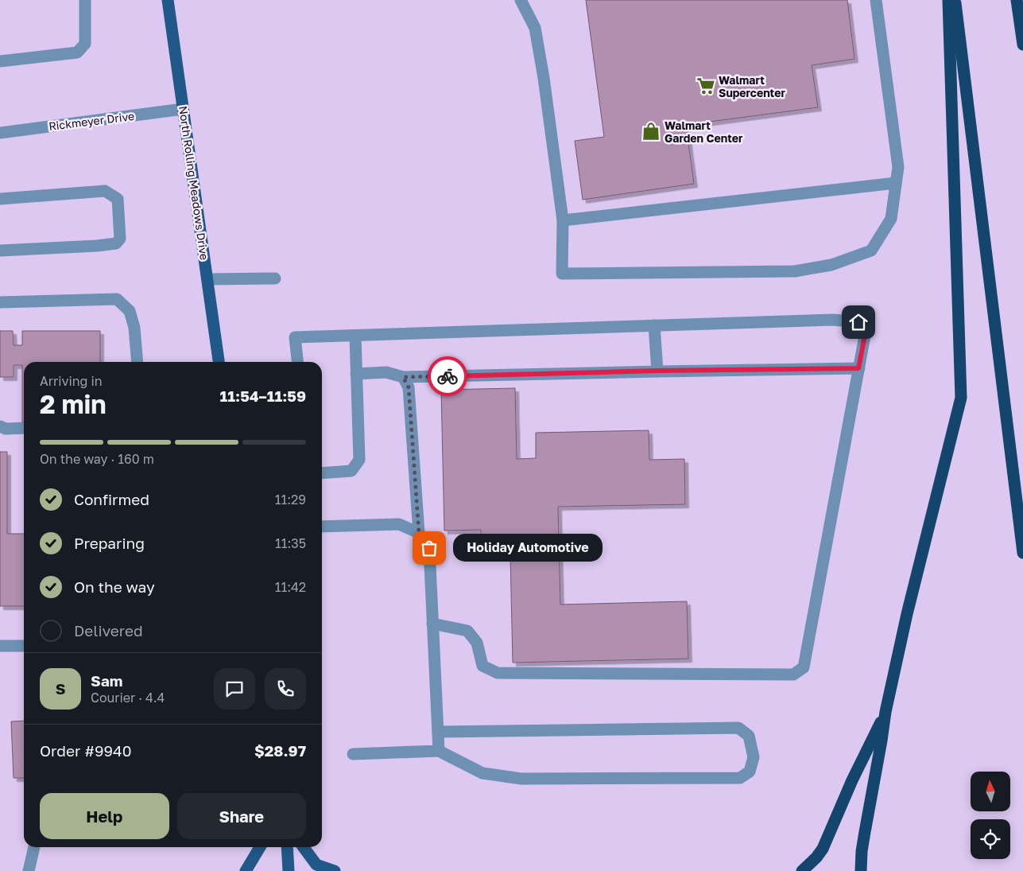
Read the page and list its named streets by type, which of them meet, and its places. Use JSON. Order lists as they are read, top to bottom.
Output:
{
  "streets": {
    "main road": ["North Rolling Meadows Drive"],
    "street": ["Rickmeyer Drive"]
  },
  "crossings": [
    ["Rickmeyer Drive", "North Rolling Meadows Drive"]
  ],
  "places": {
    "supermarket": ["Walmart Supercenter"],
    "shop": ["Walmart Garden Center"],
    "other": ["Holiday Automotive"]
  },
  "north": "top",
  "page": {
    "heading": ["2 min", "Arriving in", "11:54–11:59"],
    "panel": [
      "Sam",
      "Courier · 4.4",
      "Order #9940",
      "$28.97"
    ],
    "bar": "On the way · 160 m",
    "list": [
      ["Confirmed", "11:29"],
      ["Preparing", "11:35"],
      ["On the way", "11:42"],
      "Delivered"
    ],
    "bubble": "Holiday Automotive",
    "round": "S",
    "buttons": ["Help", "Share"]
  }
}
